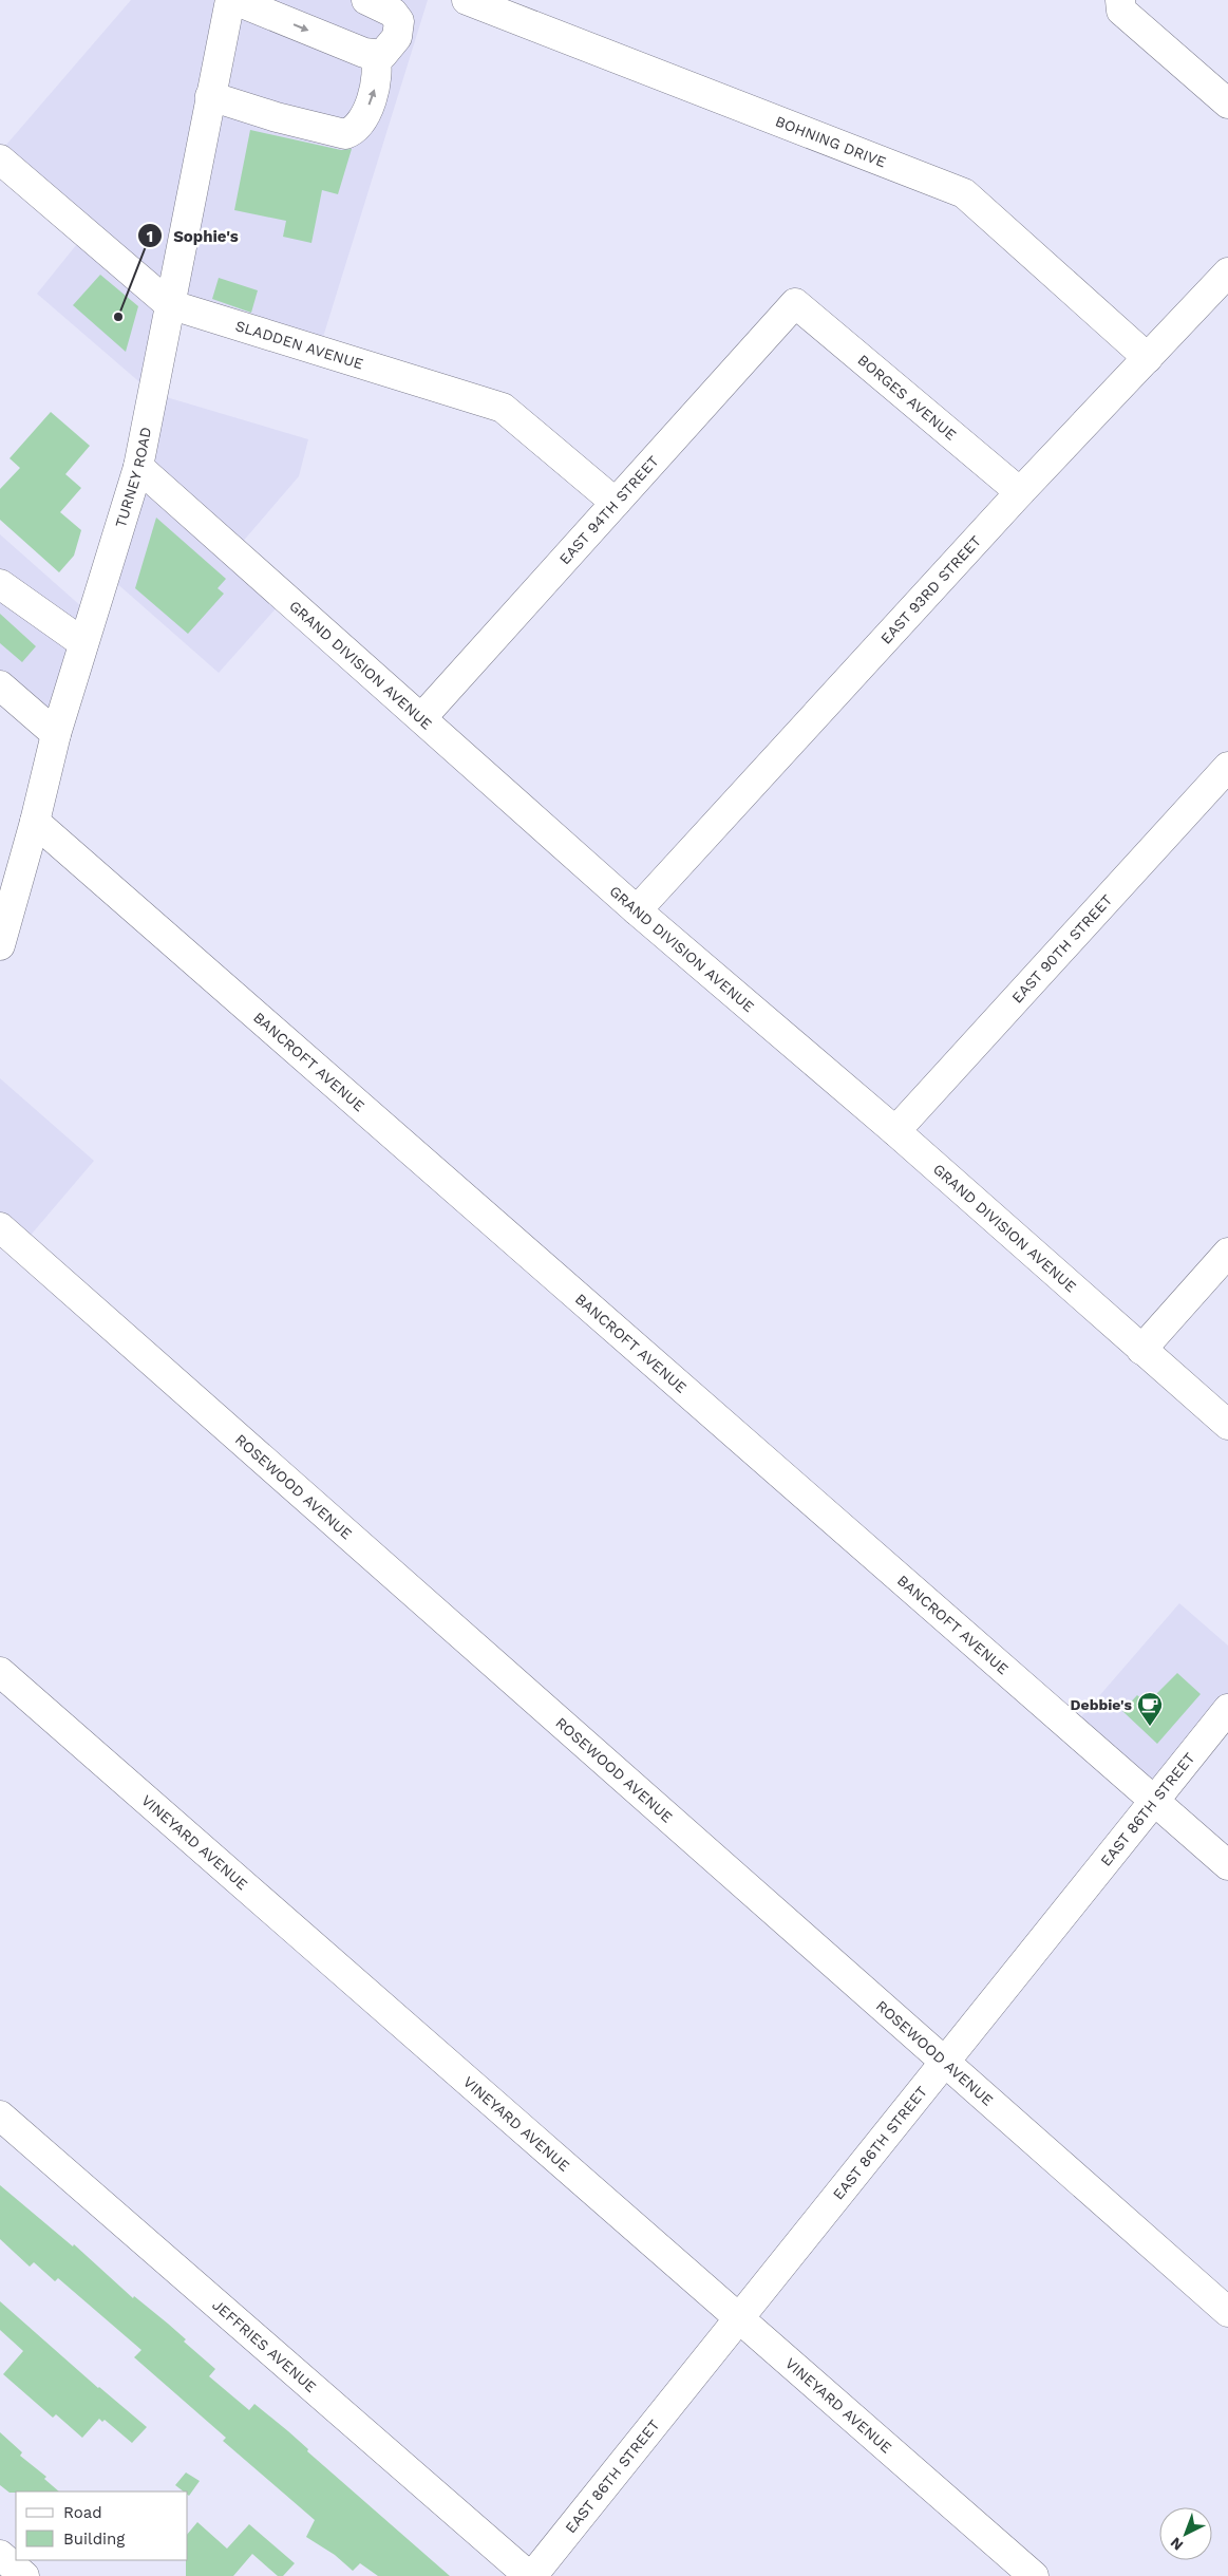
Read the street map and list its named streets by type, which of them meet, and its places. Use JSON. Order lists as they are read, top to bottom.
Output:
{
  "streets": {
    "street": [
      "BOHNING DRIVE",
      "SLADDEN AVENUE",
      "BORGES AVENUE",
      "TURNEY ROAD",
      "EAST 94TH STREET",
      "EAST 93RD STREET",
      "GRAND DIVISION AVENUE",
      "EAST 90TH STREET",
      "BANCROFT AVENUE",
      "ROSEWOOD AVENUE",
      "EAST 86TH STREET",
      "VINEYARD AVENUE",
      "JEFFRIES AVENUE"
    ]
  },
  "crossings": [
    ["BOHNING DRIVE", "EAST 93RD STREET"],
    ["SLADDEN AVENUE", "TURNEY ROAD"],
    ["SLADDEN AVENUE", "EAST 94TH STREET"],
    ["BORGES AVENUE", "EAST 94TH STREET"],
    ["BORGES AVENUE", "EAST 93RD STREET"],
    ["TURNEY ROAD", "GRAND DIVISION AVENUE"],
    ["TURNEY ROAD", "BANCROFT AVENUE"],
    ["EAST 94TH STREET", "GRAND DIVISION AVENUE"],
    ["EAST 93RD STREET", "GRAND DIVISION AVENUE"],
    ["GRAND DIVISION AVENUE", "EAST 90TH STREET"],
    ["BANCROFT AVENUE", "EAST 86TH STREET"],
    ["ROSEWOOD AVENUE", "EAST 86TH STREET"],
    ["EAST 86TH STREET", "VINEYARD AVENUE"],
    ["EAST 86TH STREET", "JEFFRIES AVENUE"]
  ],
  "places": {
    "other": ["Sophie's"],
    "cafe": ["Debbie's"]
  },
  "legend": ["Road", "Building"],
  "north": "bottom left"
}
